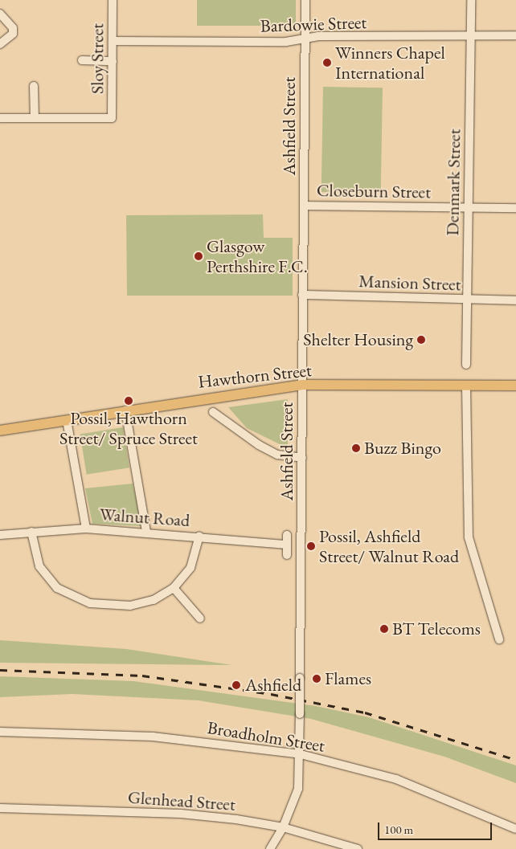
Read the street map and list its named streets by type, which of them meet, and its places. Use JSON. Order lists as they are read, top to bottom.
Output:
{
  "streets": {
    "main road": ["Hawthorn Street"],
    "street": [
      "Bardowie Street",
      "Sloy Street",
      "Ashfield Street",
      "Denmark Street",
      "Closeburn Street",
      "Mansion Street",
      "Walnut Road",
      "Broadholm Street",
      "Glenhead Street"
    ]
  },
  "crossings": [
    ["Bardowie Street", "Sloy Street"],
    ["Bardowie Street", "Ashfield Street"],
    ["Bardowie Street", "Denmark Street"],
    ["Ashfield Street", "Closeburn Street"],
    ["Ashfield Street", "Mansion Street"],
    ["Ashfield Street", "Hawthorn Street"],
    ["Ashfield Street", "Broadholm Street"],
    ["Ashfield Street", "Glenhead Street"],
    ["Denmark Street", "Closeburn Street"],
    ["Denmark Street", "Mansion Street"]
  ],
  "places": [
    "Winners Chapel International",
    "Glasgow Perthshire F.C.",
    "Shelter Housing",
    "Possil, Hawthorn Street/ Spruce Street",
    "Buzz Bingo",
    "Possil, Ashfield Street/ Walnut Road",
    "BT Telecoms",
    "Flames",
    "Ashfield"
  ],
  "scale_bar": "100 m"
}
